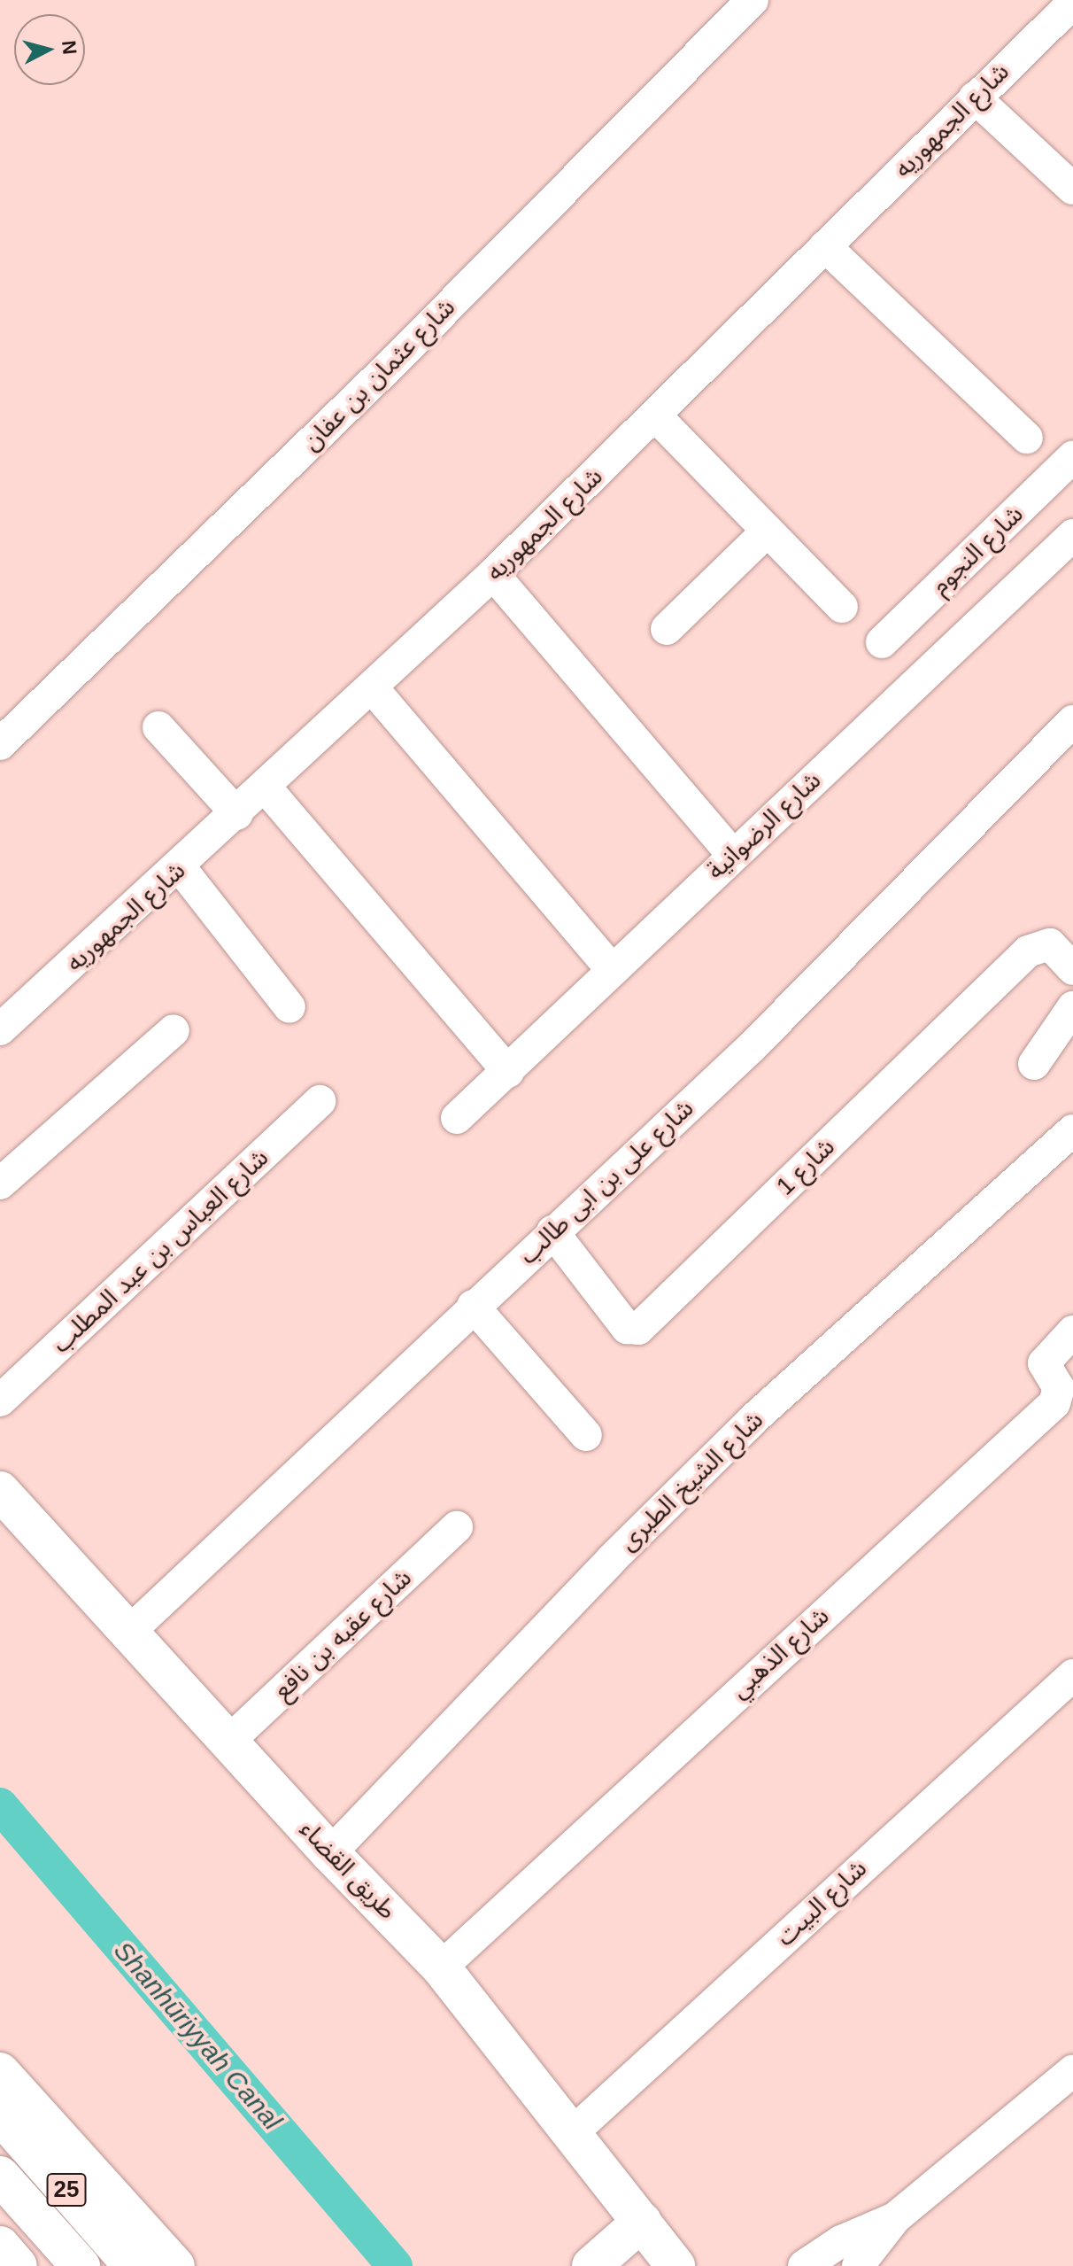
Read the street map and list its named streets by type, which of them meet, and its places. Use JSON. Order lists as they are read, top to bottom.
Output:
{
  "streets": {
    "main road": ["طريق القضاء", "25"],
    "street": [
      "شارع الجمهوريه",
      "شارع عثمان بن عفان",
      "شارع النجوم",
      "شارع الرضوانية",
      "شارع 1",
      "شارع على بن ابى طالب",
      "شارع العباس بن عبد المطلب",
      "شارع الشيخ الطبرى",
      "شارع عقبه بن نافع",
      "شارع الذهبي",
      "شارع البيت"
    ]
  },
  "crossings": [
    ["شارع 1", "شارع على بن ابى طالب"],
    ["شارع على بن ابى طالب", "طريق القضاء"],
    ["شارع الشيخ الطبرى", "طريق القضاء"],
    ["شارع عقبه بن نافع", "طريق القضاء"],
    ["شارع الذهبي", "طريق القضاء"],
    ["طريق القضاء", "شارع البيت"]
  ],
  "water": ["Shanhūriyyah Canal"],
  "north": "right"
}
